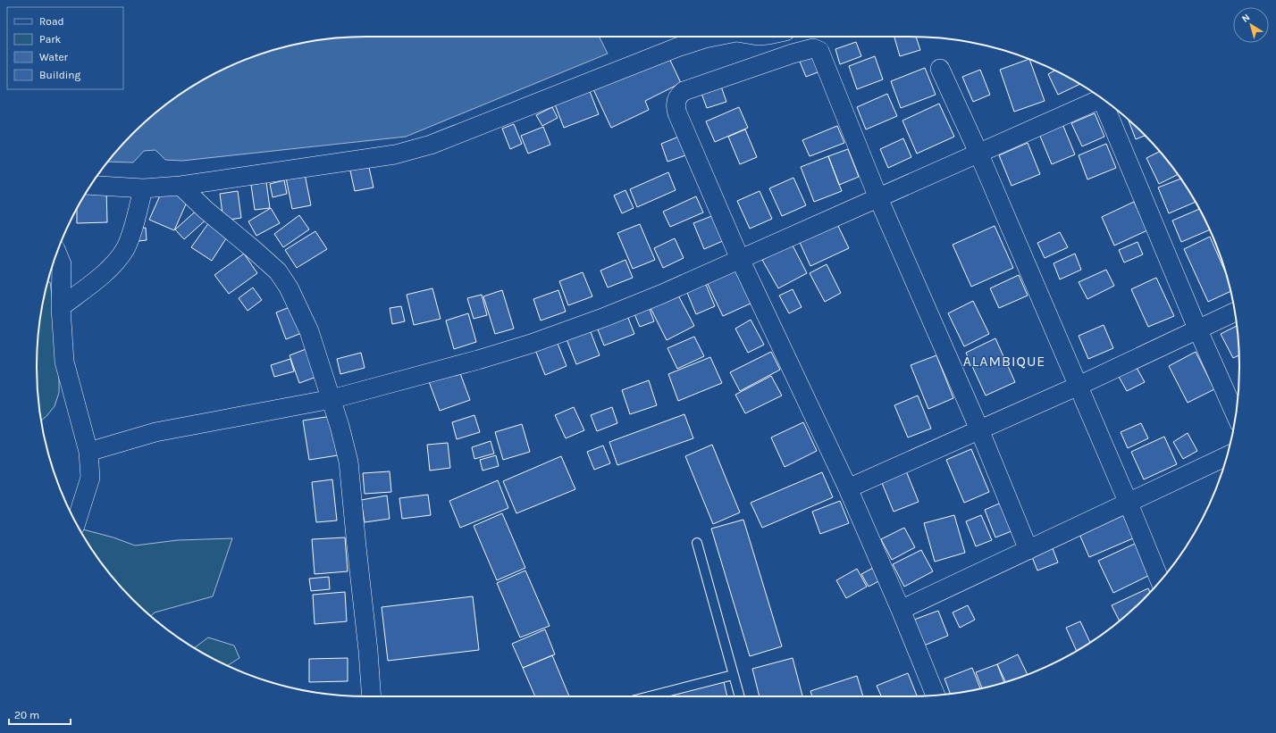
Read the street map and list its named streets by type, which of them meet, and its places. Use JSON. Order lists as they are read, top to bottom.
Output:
{
  "districts": ["ALAMBIQUE"],
  "legend": [
    "Road",
    "Park",
    "Water",
    "Building"
  ],
  "scale_bar": "20 m",
  "north": "top left"
}
